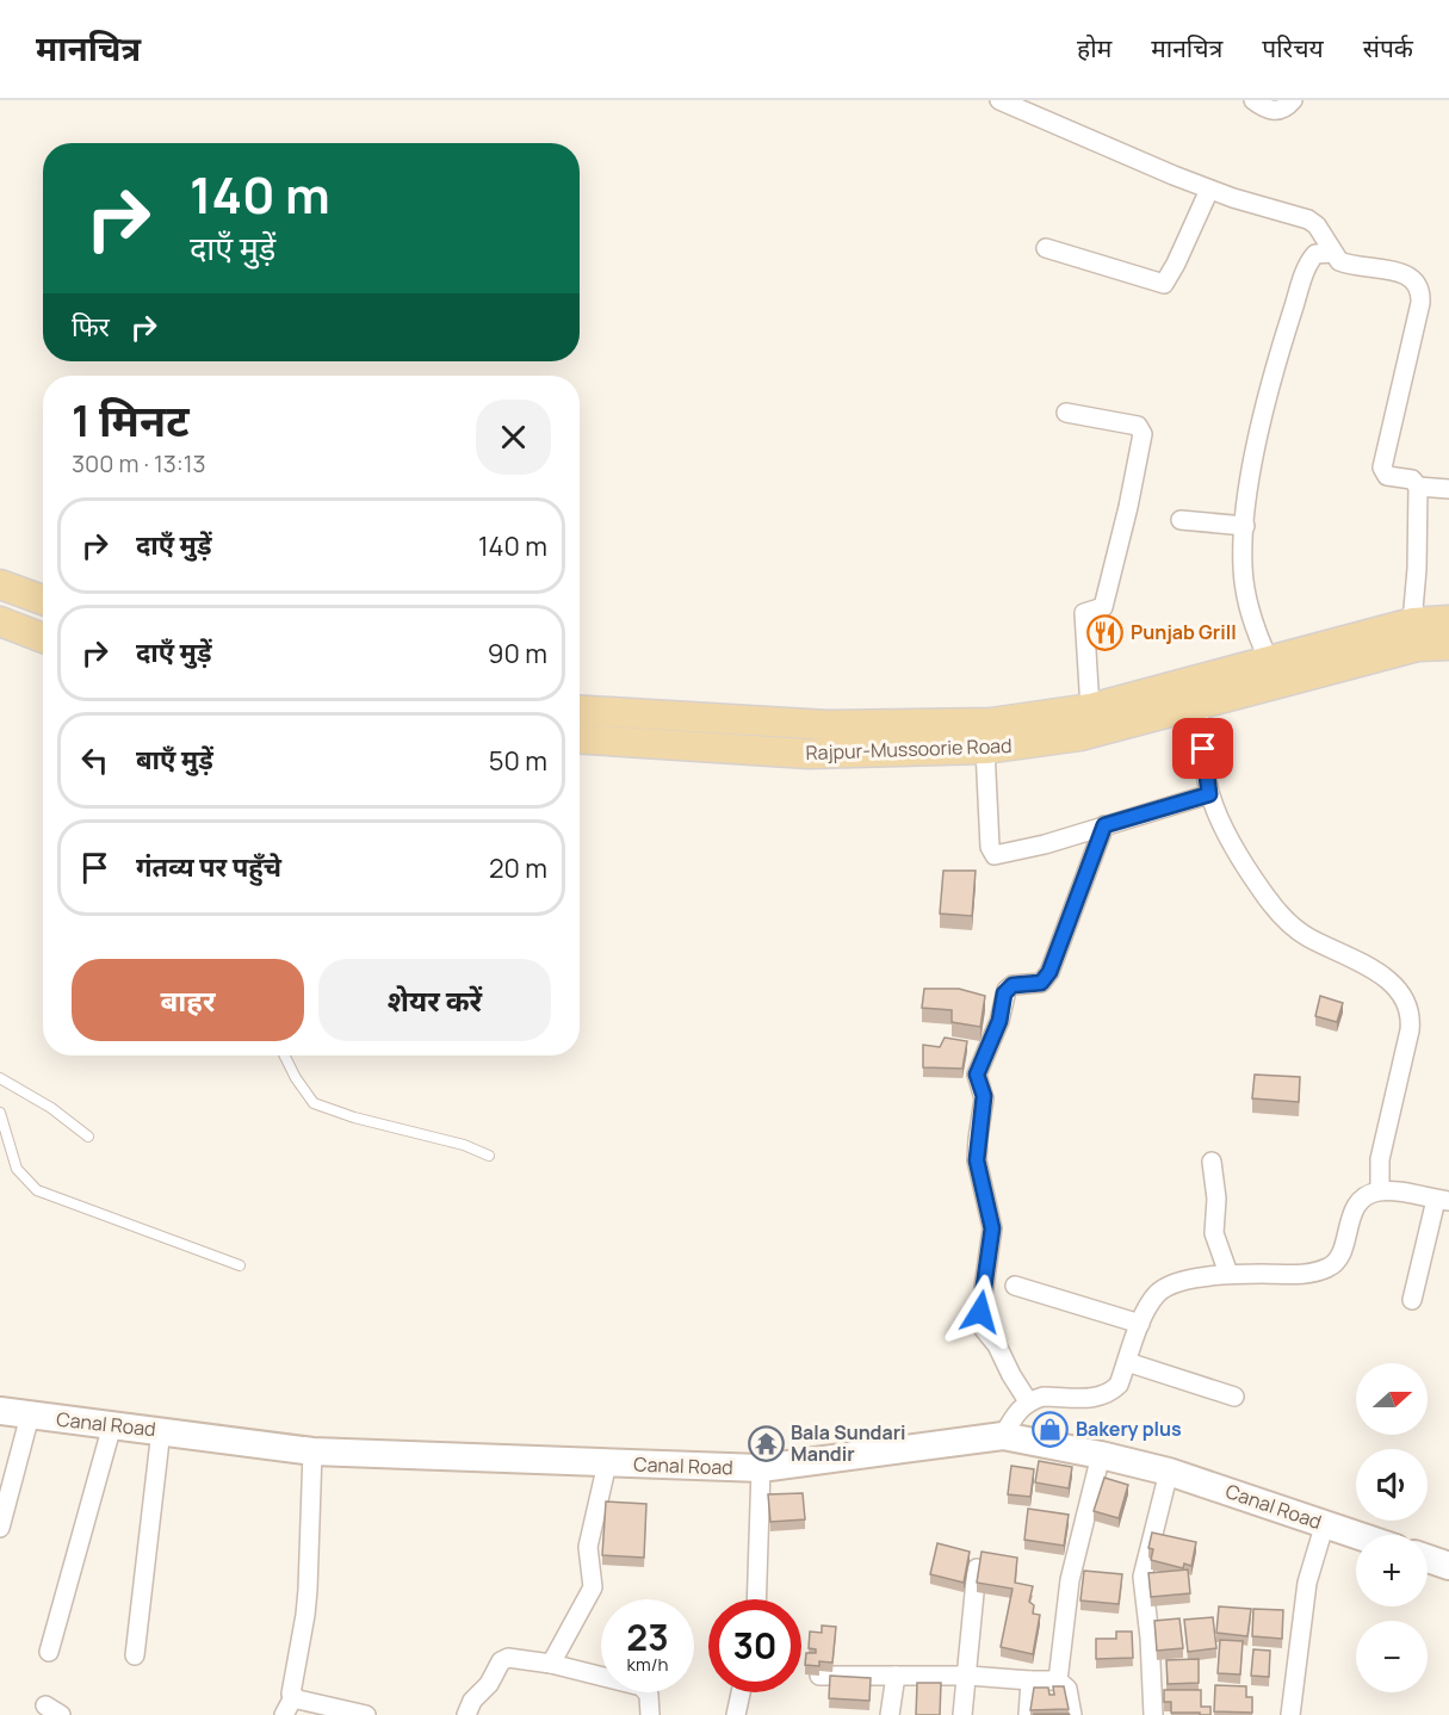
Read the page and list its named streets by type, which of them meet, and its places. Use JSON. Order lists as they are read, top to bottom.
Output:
{
  "streets": {
    "main road": ["Rajpur-Mussoorie Road"],
    "street": ["Canal Road"]
  },
  "places": {
    "restaurant": ["Punjab Grill"],
    "shop": ["Bakery plus"],
    "temple": ["Bala Sundari Mandir"]
  },
  "north": "right",
  "page": {
    "header": "मानचित्र",
    "nav": [
      "होम",
      "मानचित्र",
      "परिचय",
      "संपर्क"
    ],
    "turn": ["140 m", "दाएँ मुड़ें"],
    "then": "फिर",
    "heading": ["1 मिनट", "300 m · 13:13"],
    "list": [
      {
        "name": "दाएँ मुड़ें",
        "value": "140 m"
      },
      {
        "name": "दाएँ मुड़ें",
        "value": "90 m"
      },
      {
        "name": "बाएँ मुड़ें",
        "value": "50 m"
      },
      {
        "name": "गंतव्य पर पहुँचे",
        "value": "20 m"
      }
    ],
    "buttons": ["बाहर", "शेयर करें"],
    "map_buttons": ["+", "−"],
    "speed": "23 km/h",
    "limit": "30"
  }
}
